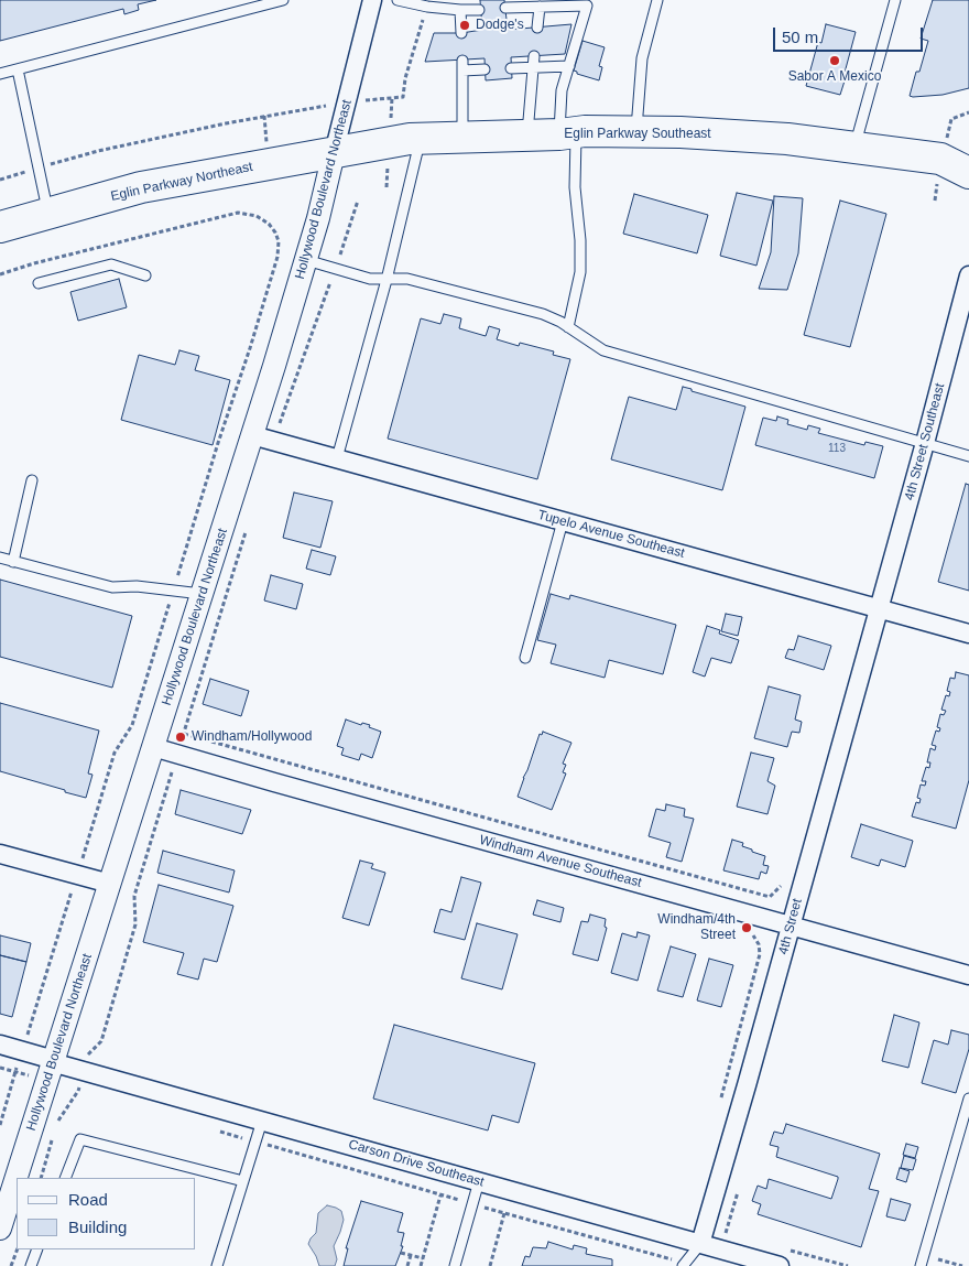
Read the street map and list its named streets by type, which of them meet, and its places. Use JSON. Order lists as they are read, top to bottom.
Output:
{
  "streets": {
    "highway": ["Eglin Parkway Southeast", "Eglin Parkway Northeast"],
    "street": [
      "Hollywood Boulevard Northeast",
      "4th Street Southeast",
      "Tupelo Avenue Southeast",
      "Windham Avenue Southeast",
      "4th Street",
      "Carson Drive Southeast"
    ]
  },
  "crossings": [
    ["Eglin Parkway Southeast", "Eglin Parkway Northeast"],
    ["Eglin Parkway Southeast", "Hollywood Boulevard Northeast"],
    ["Eglin Parkway Northeast", "Hollywood Boulevard Northeast"],
    ["Hollywood Boulevard Northeast", "Tupelo Avenue Southeast"],
    ["Hollywood Boulevard Northeast", "Windham Avenue Southeast"],
    ["Hollywood Boulevard Northeast", "Carson Drive Southeast"],
    ["4th Street Southeast", "Tupelo Avenue Southeast"],
    ["4th Street Southeast", "4th Street"],
    ["Tupelo Avenue Southeast", "4th Street"],
    ["Windham Avenue Southeast", "4th Street"],
    ["4th Street", "Carson Drive Southeast"]
  ],
  "places": [
    "Dodge's",
    "Sabor A Mexico",
    "Windham/Hollywood",
    "Windham/4th Street"
  ],
  "house_numbers": ["113"],
  "legend": ["Road", "Building"],
  "scale_bar": "50 m"
}
